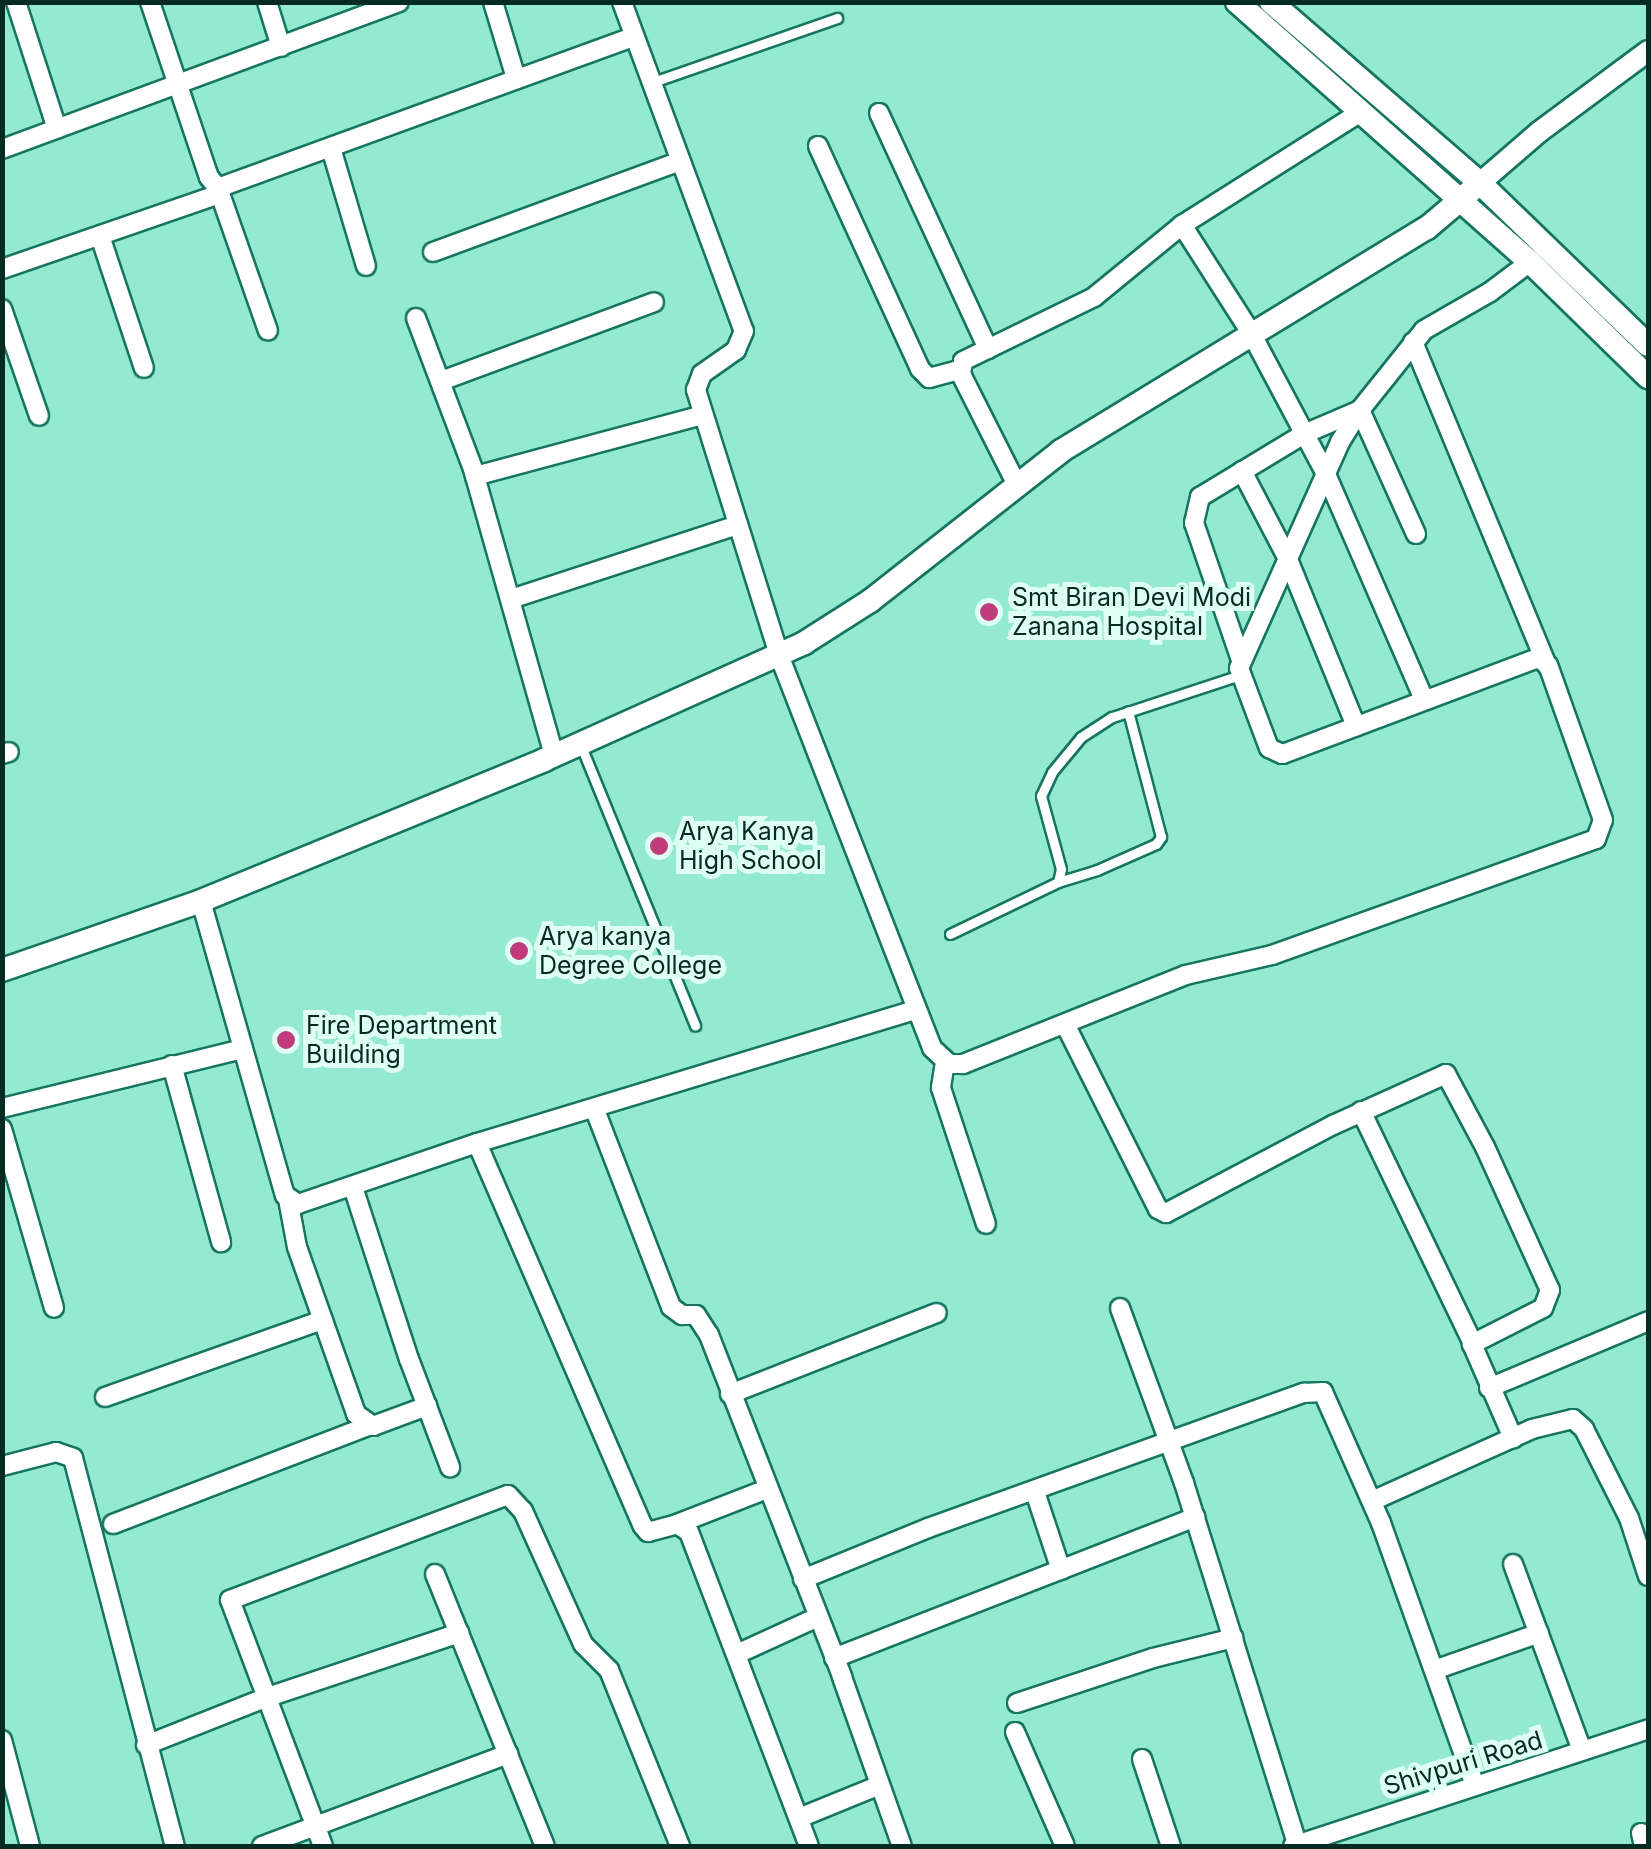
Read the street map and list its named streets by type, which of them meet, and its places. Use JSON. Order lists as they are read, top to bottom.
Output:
{
  "streets": {
    "street": ["Shivpuri Road"]
  },
  "places": [
    "Smt Biran Devi Modi Zanana Hospital",
    "Arya Kanya High School",
    "Arya kanya Degree College",
    "Fire Department Building"
  ]
}
